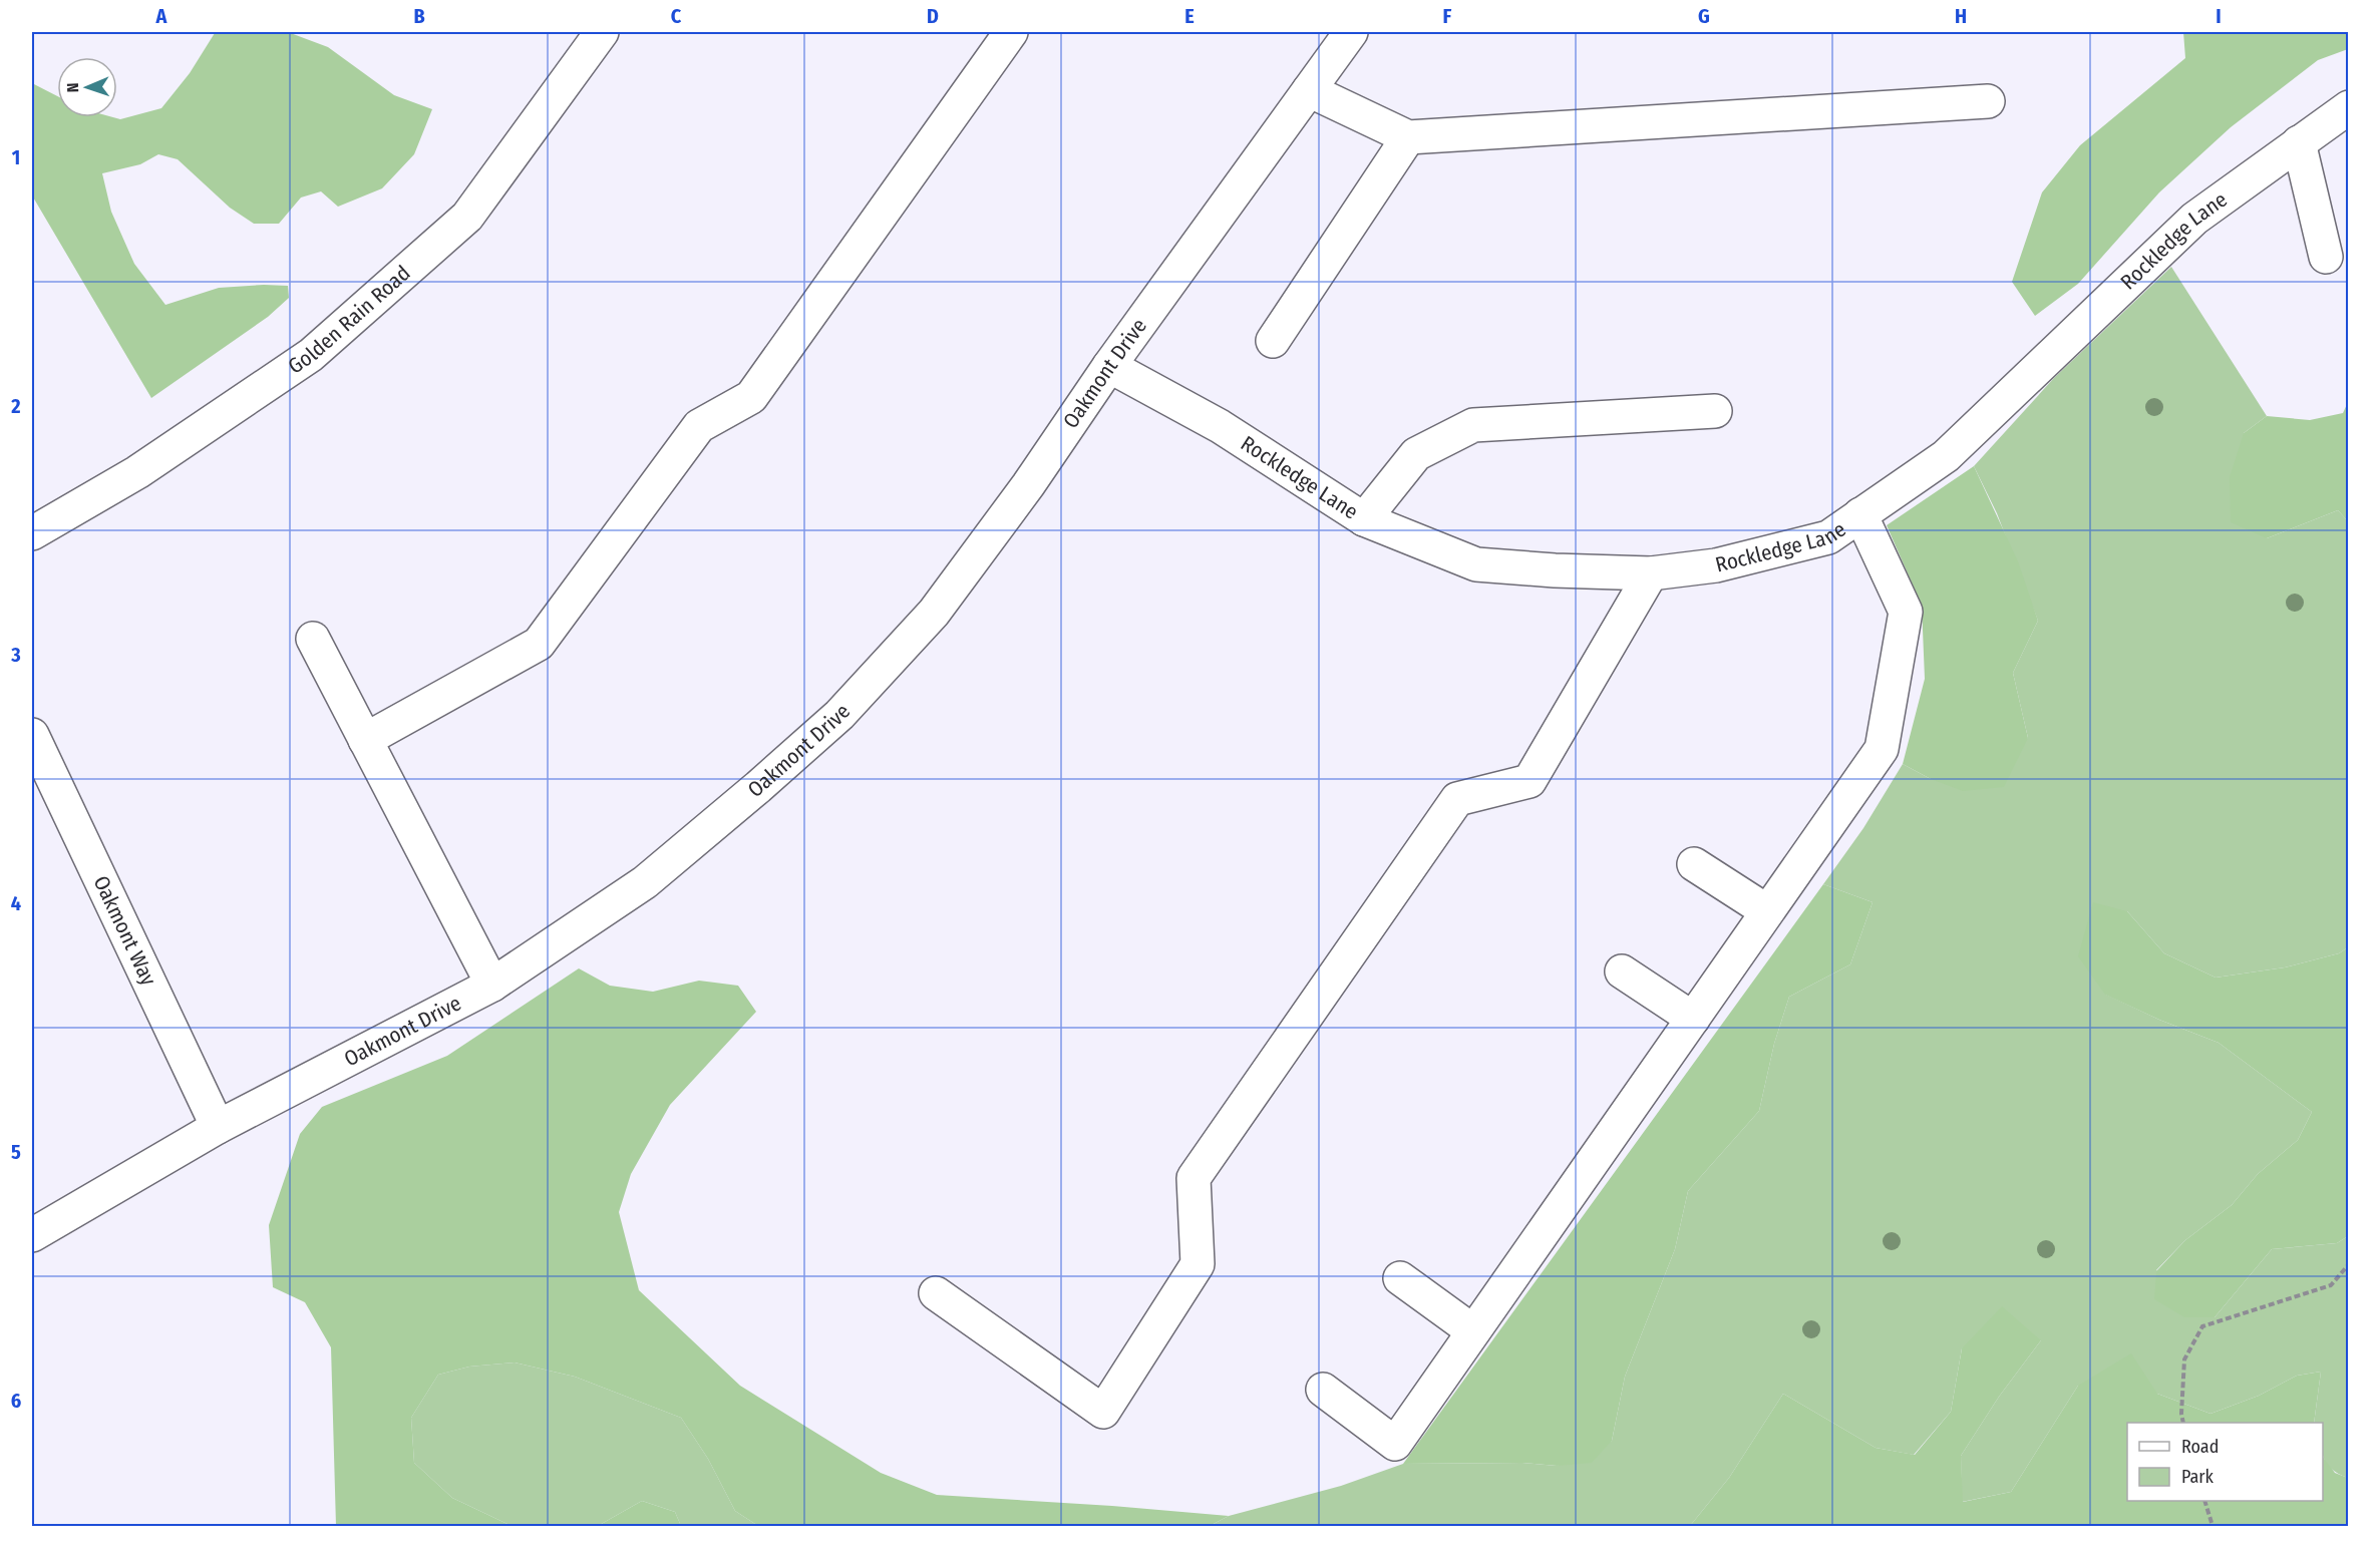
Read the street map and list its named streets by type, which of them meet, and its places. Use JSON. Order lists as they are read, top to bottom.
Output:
{
  "streets": {
    "street": [
      "Rockledge Lane",
      "Golden Rain Road",
      "Oakmont Drive",
      "Oakmont Way"
    ]
  },
  "crossings": [
    ["Rockledge Lane", "Oakmont Drive"],
    ["Oakmont Drive", "Oakmont Way"]
  ],
  "legend": ["Road", "Park"],
  "north": "left",
  "grid": {
    "columns": [
      "A",
      "B",
      "C",
      "D",
      "E",
      "F",
      "G",
      "H",
      "I"
    ],
    "rows": [
      "1",
      "2",
      "3",
      "4",
      "5",
      "6"
    ]
  }
}
